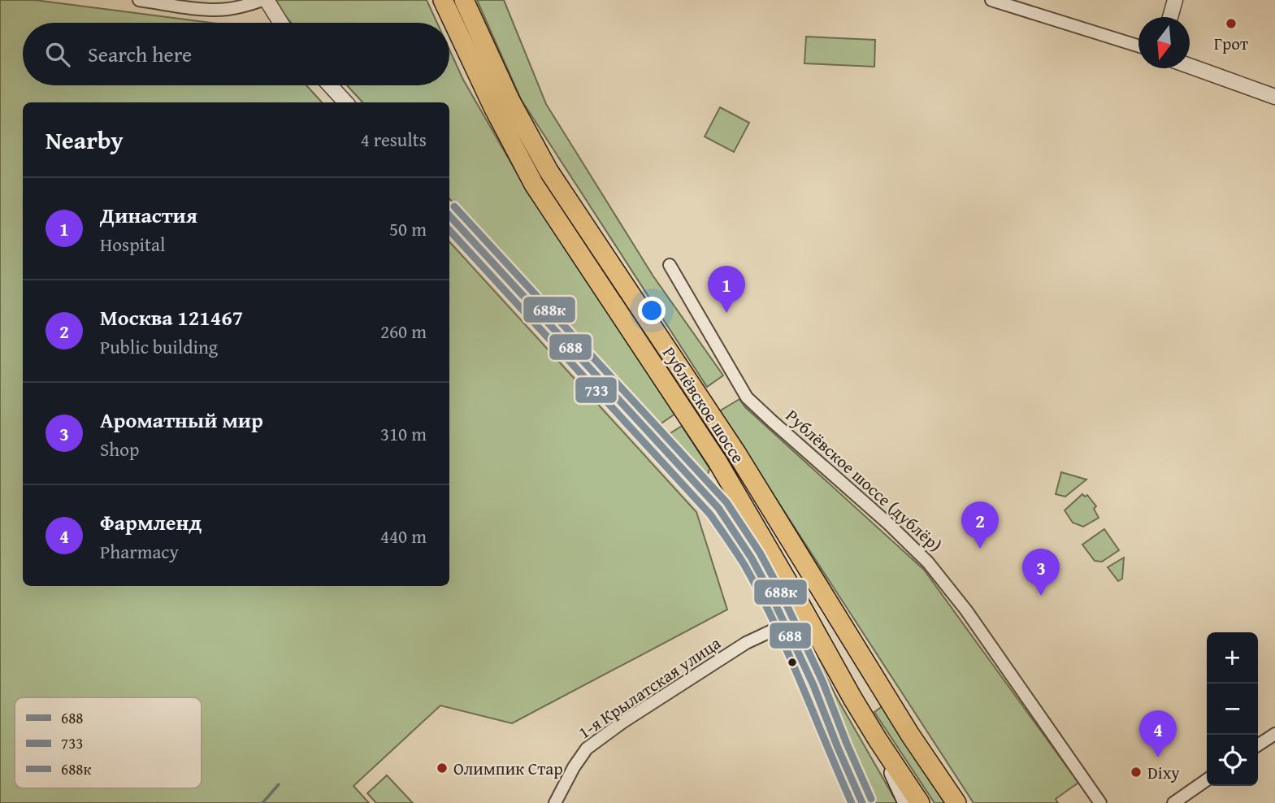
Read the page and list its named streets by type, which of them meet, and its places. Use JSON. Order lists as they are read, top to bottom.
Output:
{
  "streets": {
    "main road": ["Рублёвское шоссе"],
    "street": ["Рублёвское шоссе (дублёр)", "1-я Крылатская улица"]
  },
  "places": ["Грот", "Олимпик Стар", "Dixy"],
  "lines": ["transit line 688к", "transit line 688", "transit line 733"],
  "legend": ["688", "733", "688к"],
  "north": "bottom",
  "page": {
    "search": "Search here",
    "heading": ["Nearby", "4 results"],
    "list": [
      {
        "mark": "1",
        "name": "Династия",
        "note": "Hospital",
        "value": "50 m"
      },
      {
        "mark": "2",
        "name": "Москва 121467",
        "note": "Public building",
        "value": "260 m"
      },
      {
        "mark": "3",
        "name": "Ароматный мир",
        "note": "Shop",
        "value": "310 m"
      },
      {
        "mark": "4",
        "name": "Фармленд",
        "note": "Pharmacy",
        "value": "440 m"
      }
    ],
    "pins": [
      "1",
      "2",
      "3",
      "4"
    ],
    "map_buttons": ["+", "−"]
  }
}
